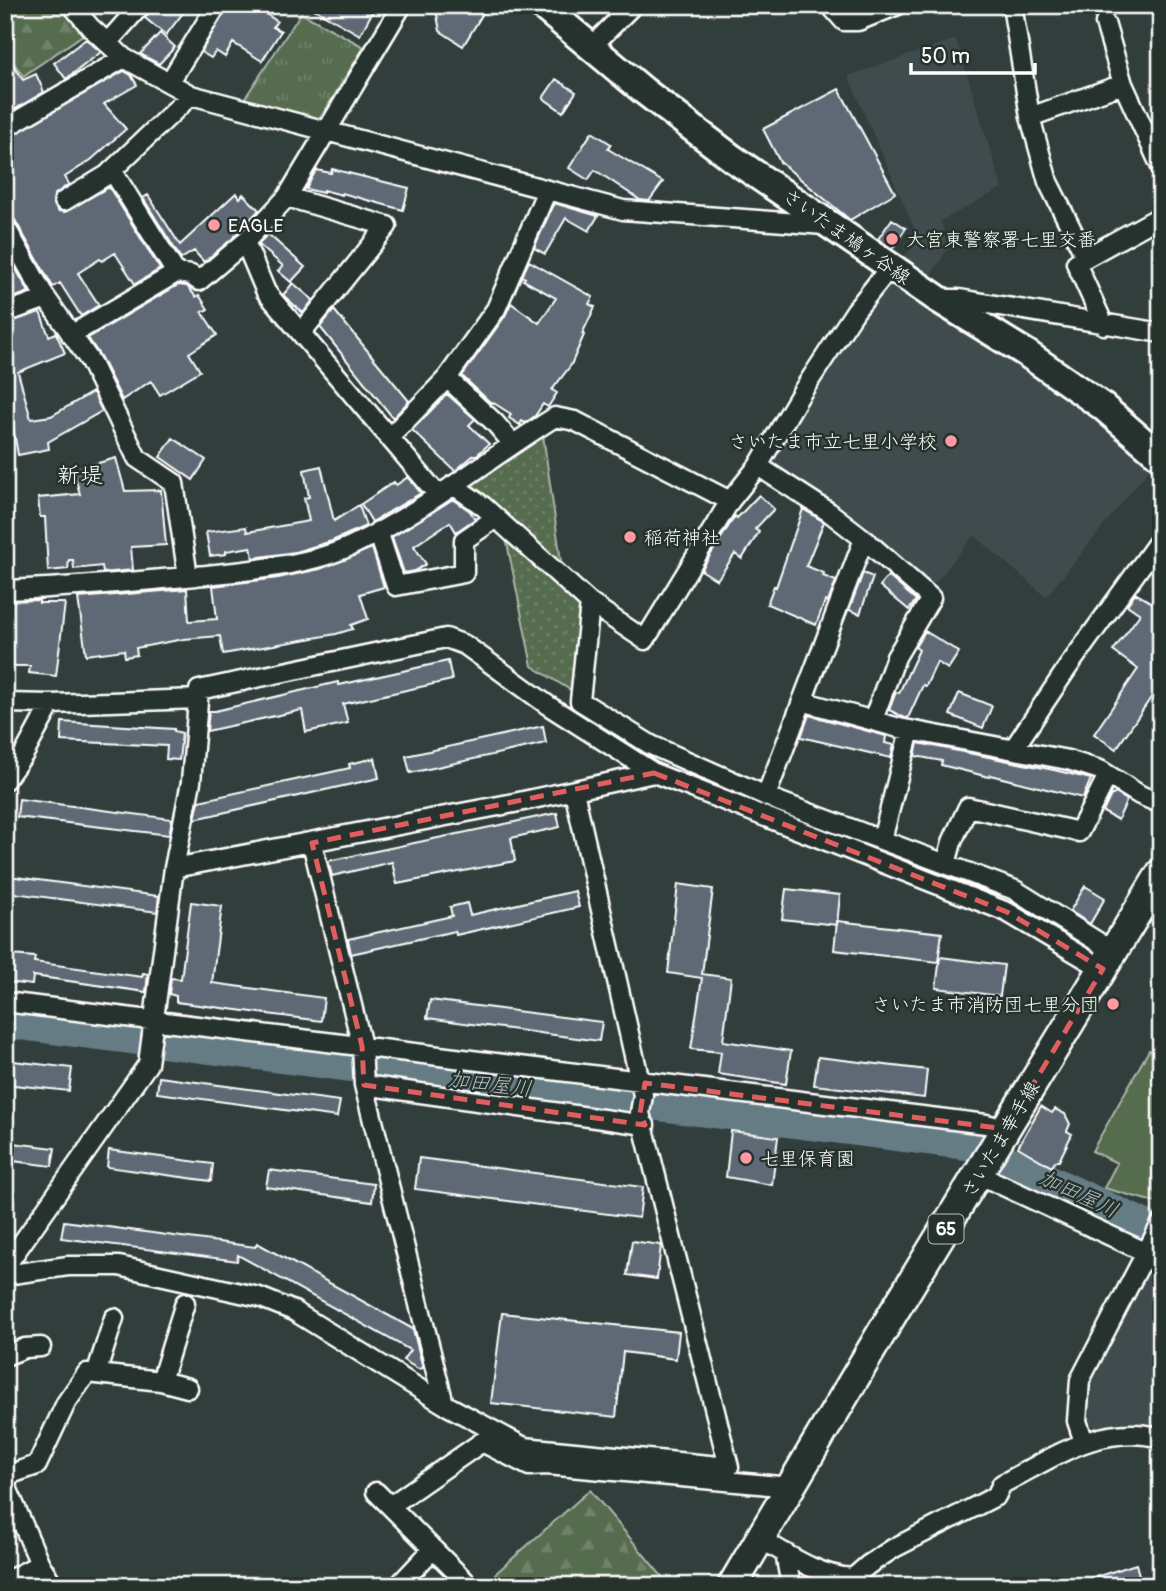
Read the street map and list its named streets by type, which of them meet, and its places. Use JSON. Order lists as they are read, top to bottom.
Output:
{
  "streets": {
    "main road": ["さいたま鳩ヶ谷線", "さいたま幸手線", "65"]
  },
  "districts": ["新堤"],
  "water": ["加田屋川"],
  "places": [
    "EAGLE",
    "大宮東警察署七里交番",
    "さいたま市立七里小学校",
    "稲荷神社",
    "さいたま市消防団七里分団",
    "七里保育園"
  ],
  "scale_bar": "50 m"
}
